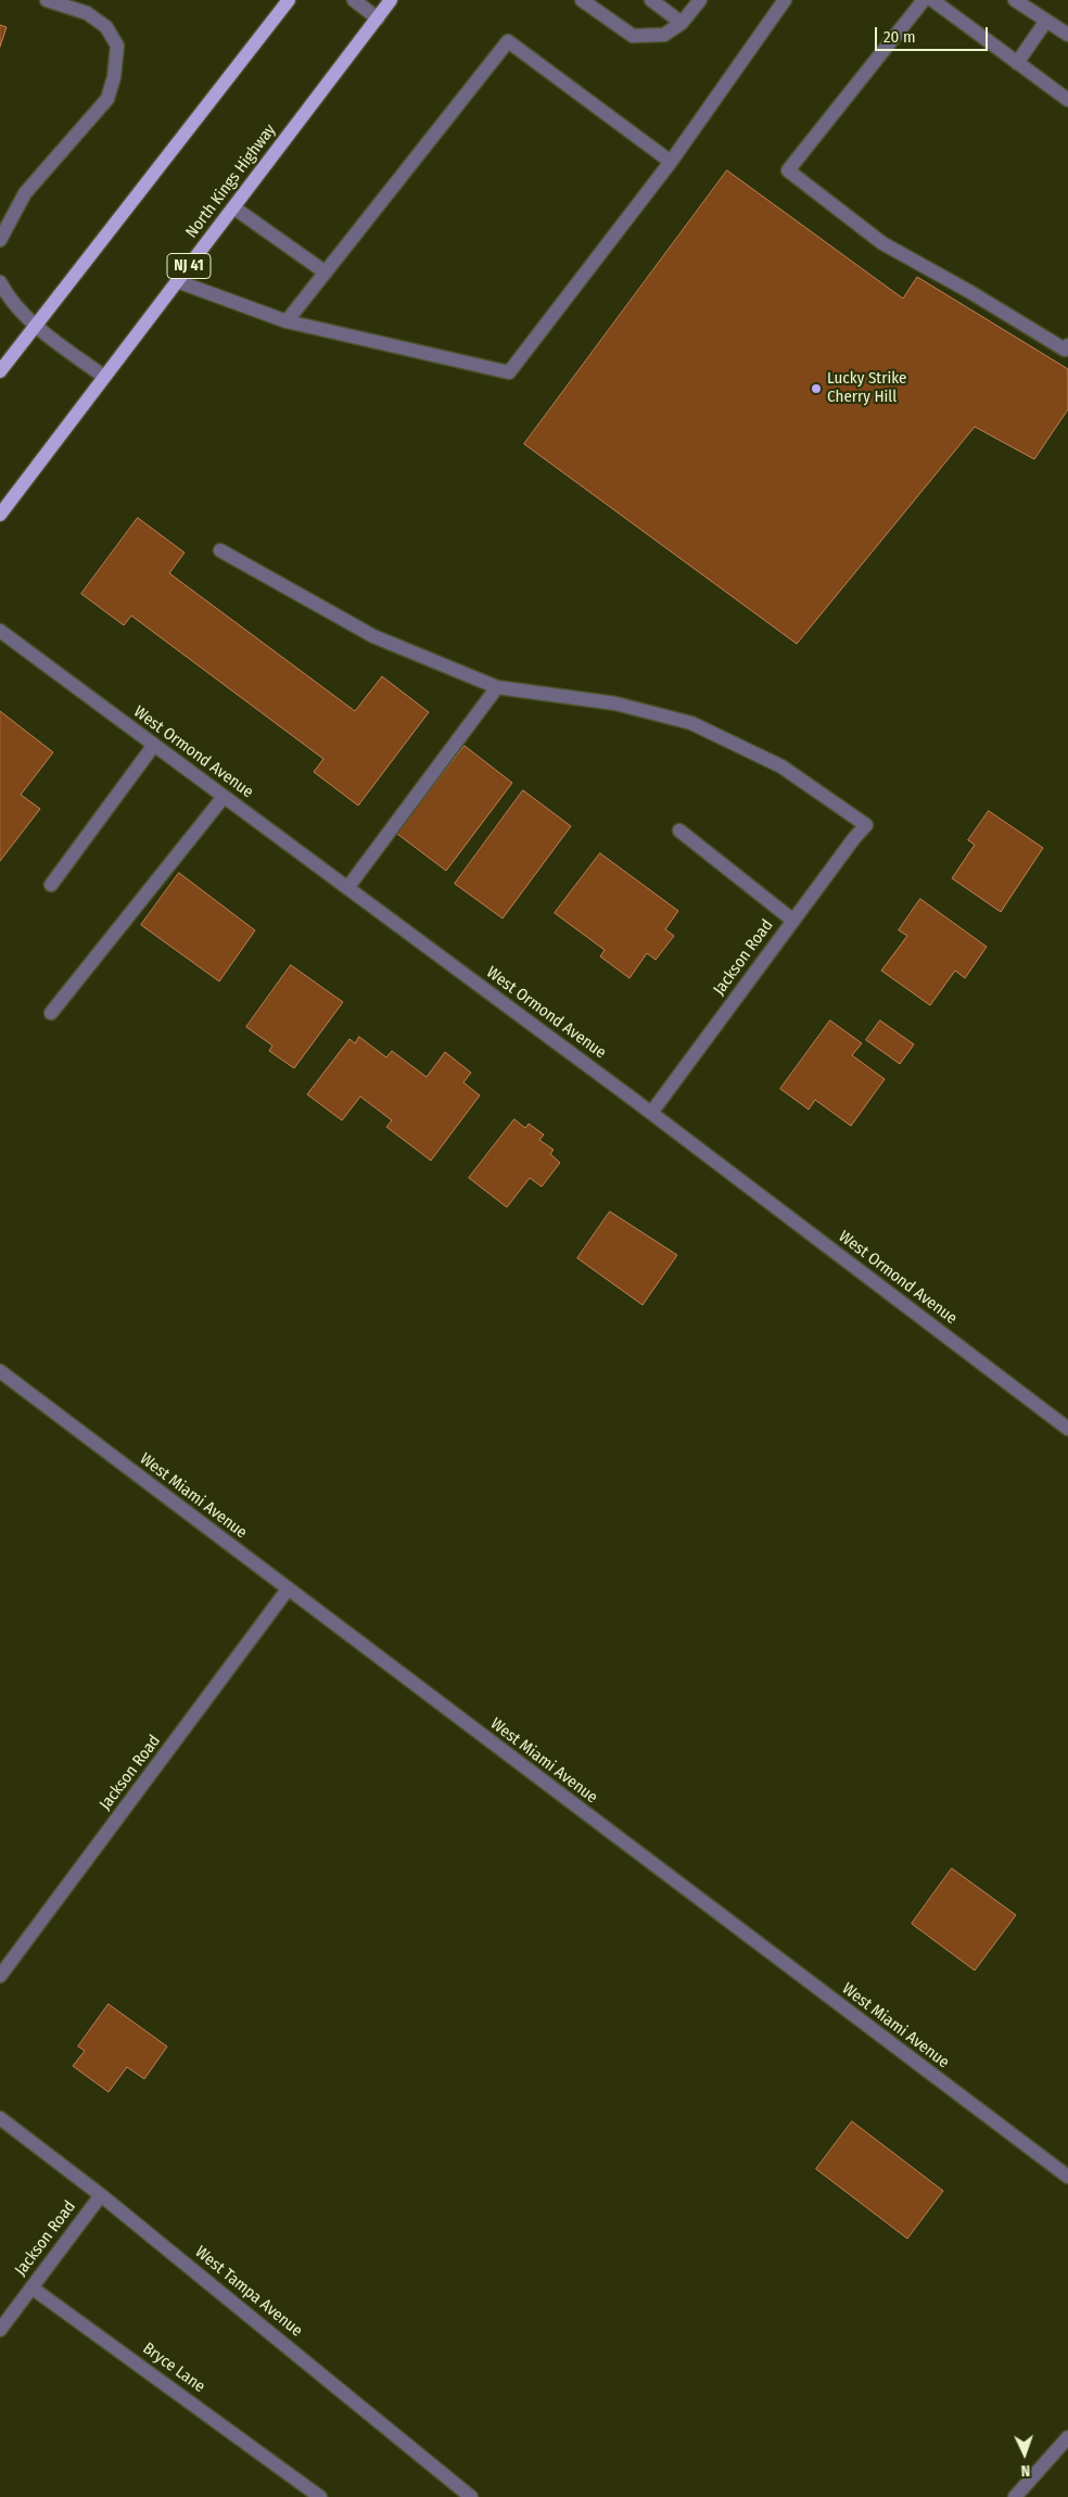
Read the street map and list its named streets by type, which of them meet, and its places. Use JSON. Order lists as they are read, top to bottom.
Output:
{
  "streets": {
    "main road": ["North Kings Highway", "NJ 41"],
    "street": [
      "West Ormond Avenue",
      "Jackson Road",
      "West Miami Avenue",
      "West Tampa Avenue",
      "Bryce Lane"
    ]
  },
  "crossings": [
    ["West Ormond Avenue", "Jackson Road"],
    ["Jackson Road", "West Miami Avenue"],
    ["Jackson Road", "West Tampa Avenue"],
    ["Jackson Road", "Bryce Lane"]
  ],
  "places": ["Lucky Strike Cherry Hill"],
  "scale_bar": "20 m",
  "north": "bottom"
}
